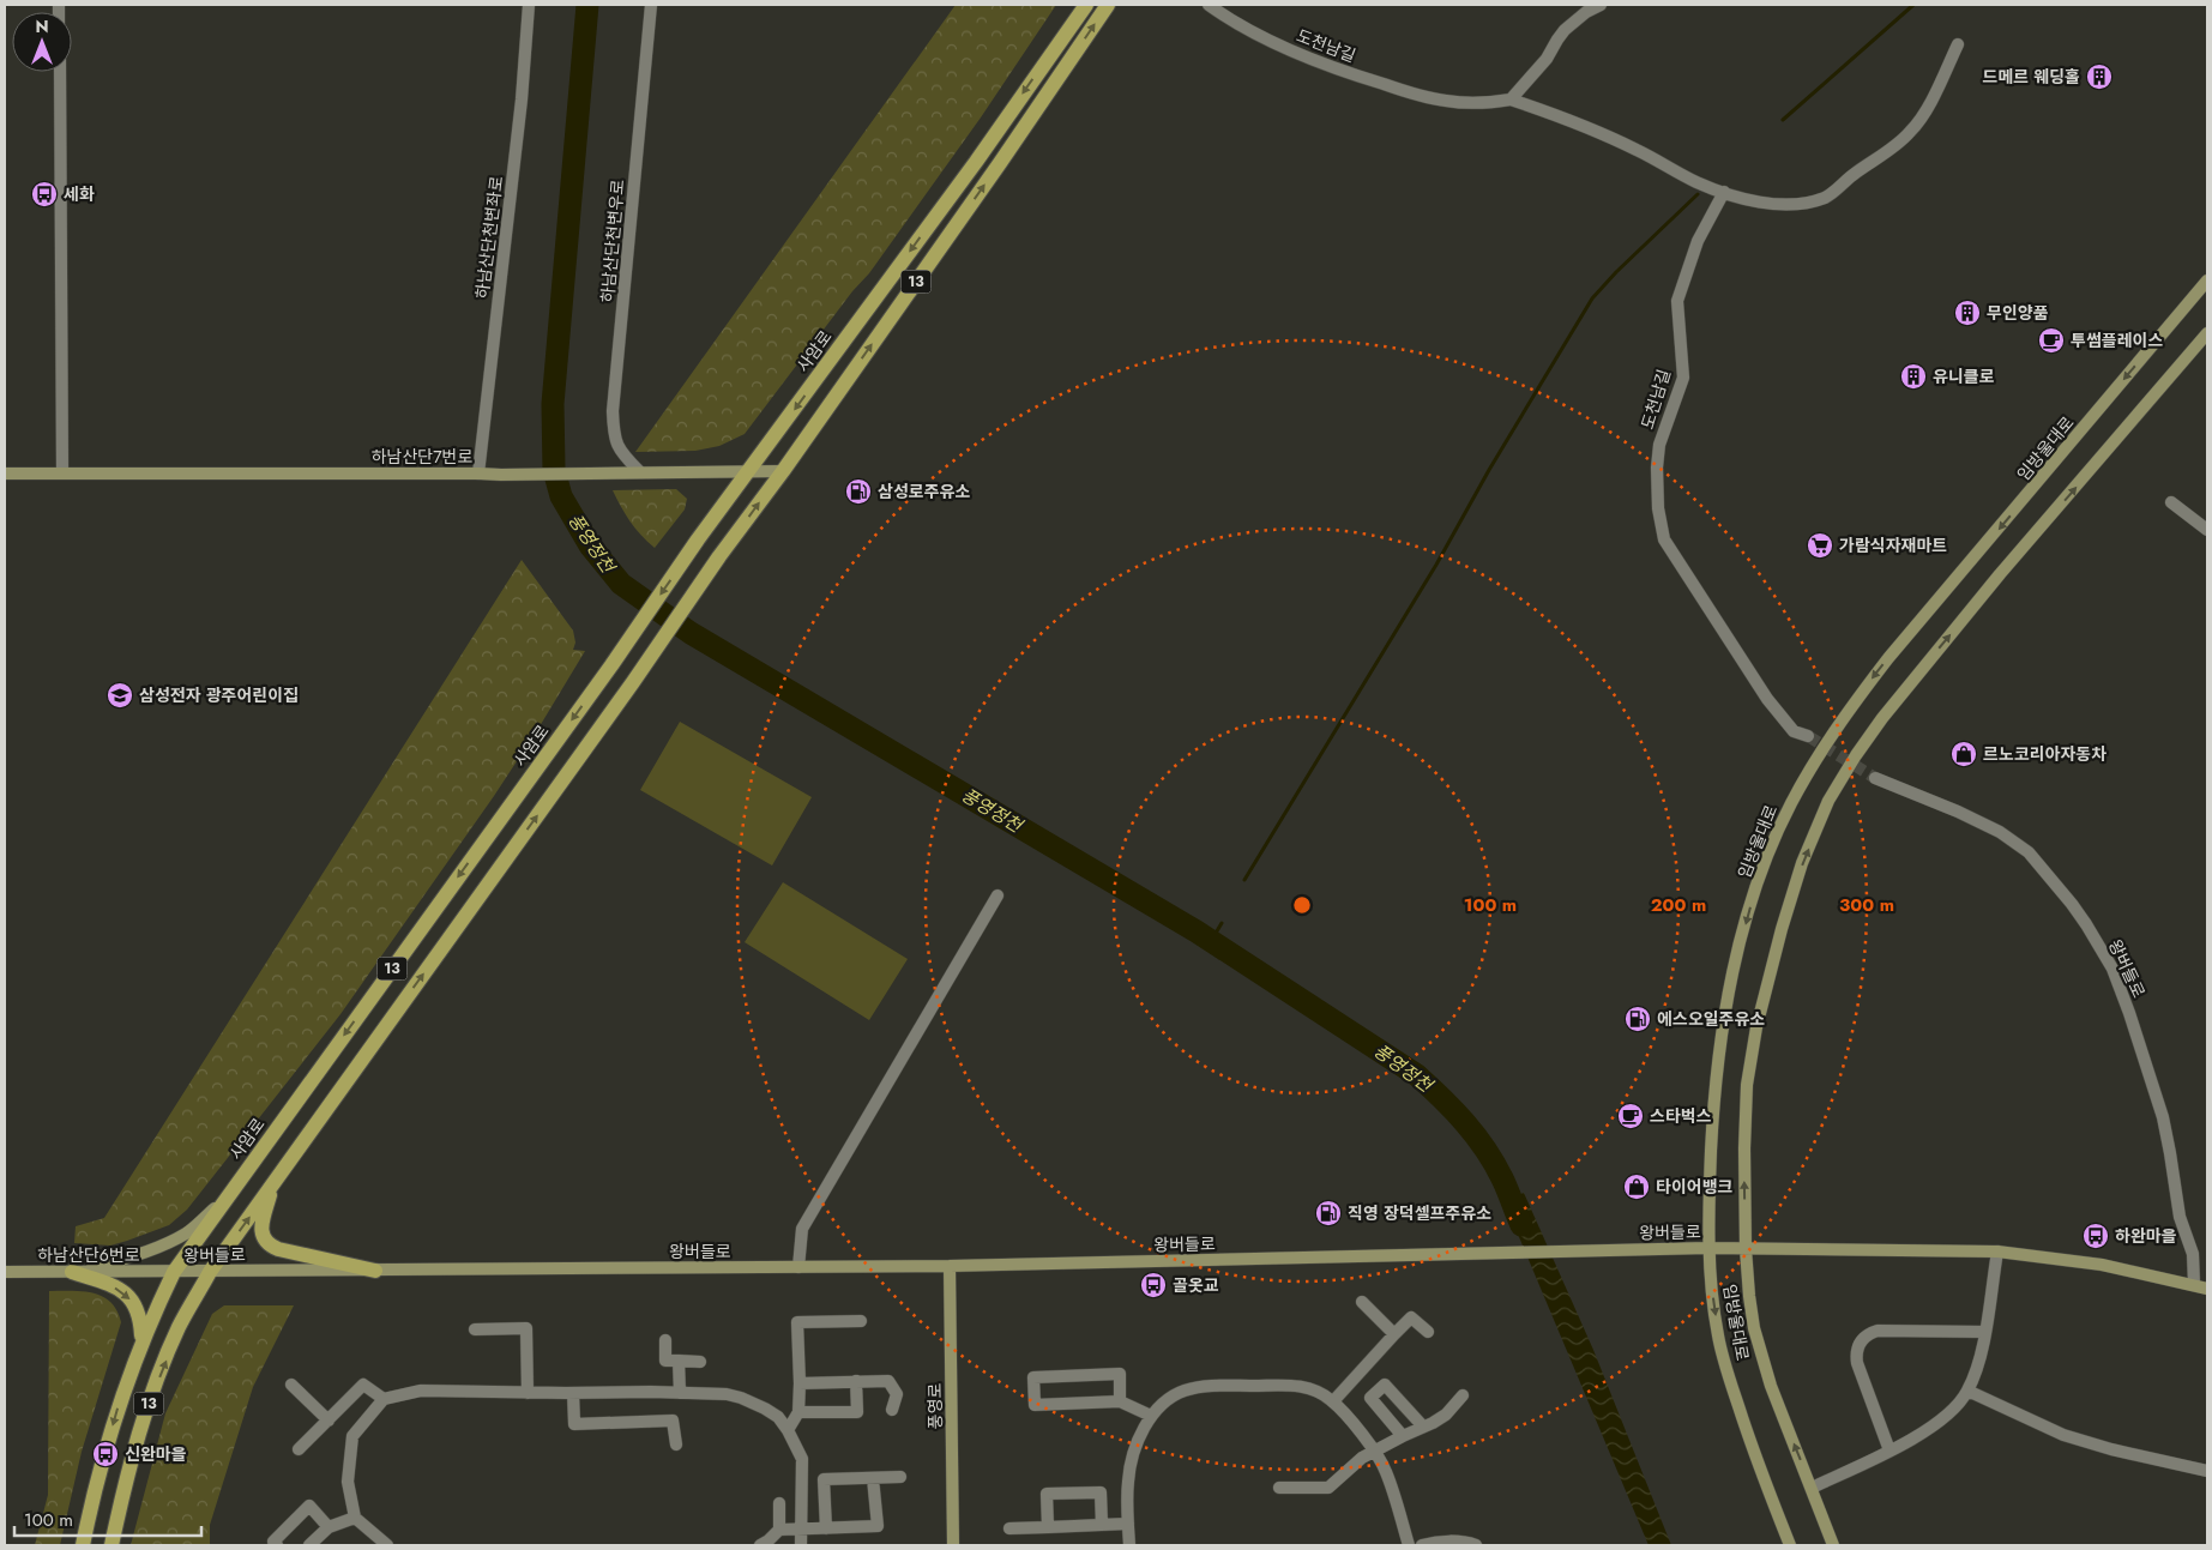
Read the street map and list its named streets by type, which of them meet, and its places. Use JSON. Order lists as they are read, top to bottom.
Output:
{
  "streets": {
    "main road": [
      "13",
      "사암로",
      "임방울대로",
      "하남산단7번로",
      "왕버들로",
      "하남산단6번로",
      "풍영로"
    ],
    "street": ["도천남길", "하남산단천변좌로", "하남산단천변우로"]
  },
  "crossings": [
    ["하남산단천변좌로", "하남산단7번로"],
    ["하남산단천변우로", "하남산단7번로"],
    ["13", "하남산단7번로"],
    ["13", "왕버들로"],
    ["사암로", "하남산단7번로"],
    ["사암로", "왕버들로"],
    ["사암로", "하남산단6번로"],
    ["임방울대로", "왕버들로"],
    ["왕버들로", "하남산단6번로"],
    ["왕버들로", "풍영로"]
  ],
  "water": ["풍영정천"],
  "places": {
    "building": ["드메르 웨딩홀", "무인양품", "유니클로"],
    "bus stop": [
      "세화",
      "하완마을",
      "골옷교",
      "신완마을"
    ],
    "cafe": ["투썸플레이스", "스타벅스"],
    "fuel station": ["삼성로주유소", "에스오일주유소", "직영 장덕셀프주유소"],
    "supermarket": ["가람식자재마트"],
    "school or university": ["삼성전자 광주어린이집"],
    "shop": ["르노코리아자동차", "타이어뱅크"]
  },
  "scale_bar": "100 m",
  "north": "top",
  "rings": ["100 m", "200 m", "300 m"]
}
